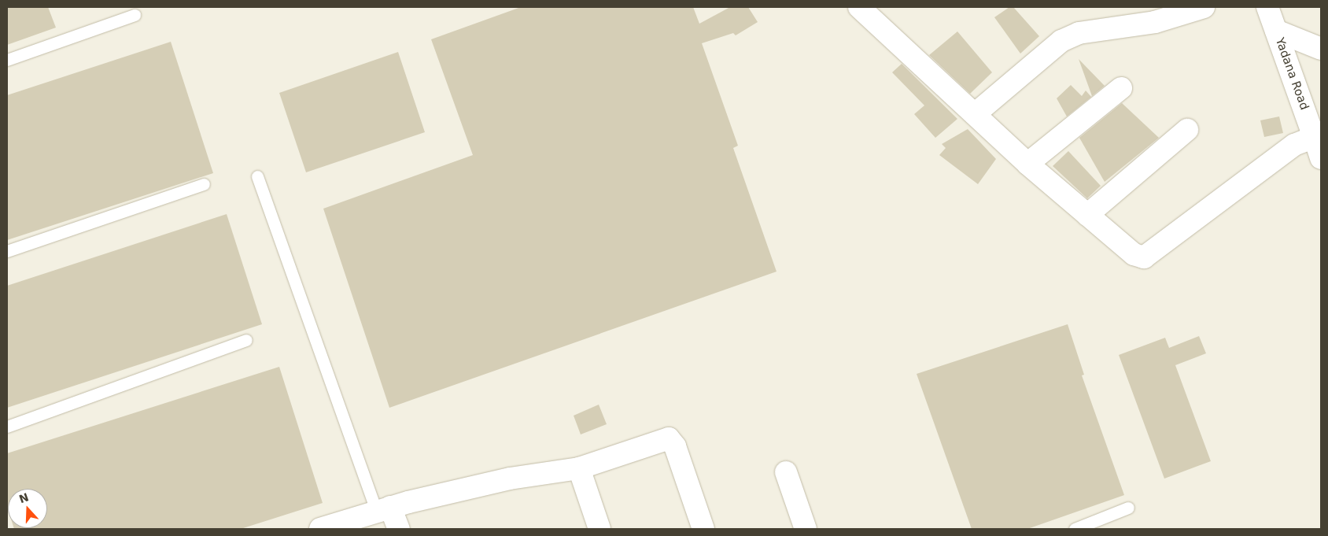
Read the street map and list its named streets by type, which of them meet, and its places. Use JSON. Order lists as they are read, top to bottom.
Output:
{
  "streets": {
    "street": ["Yadana Road"]
  },
  "north": "top"
}
